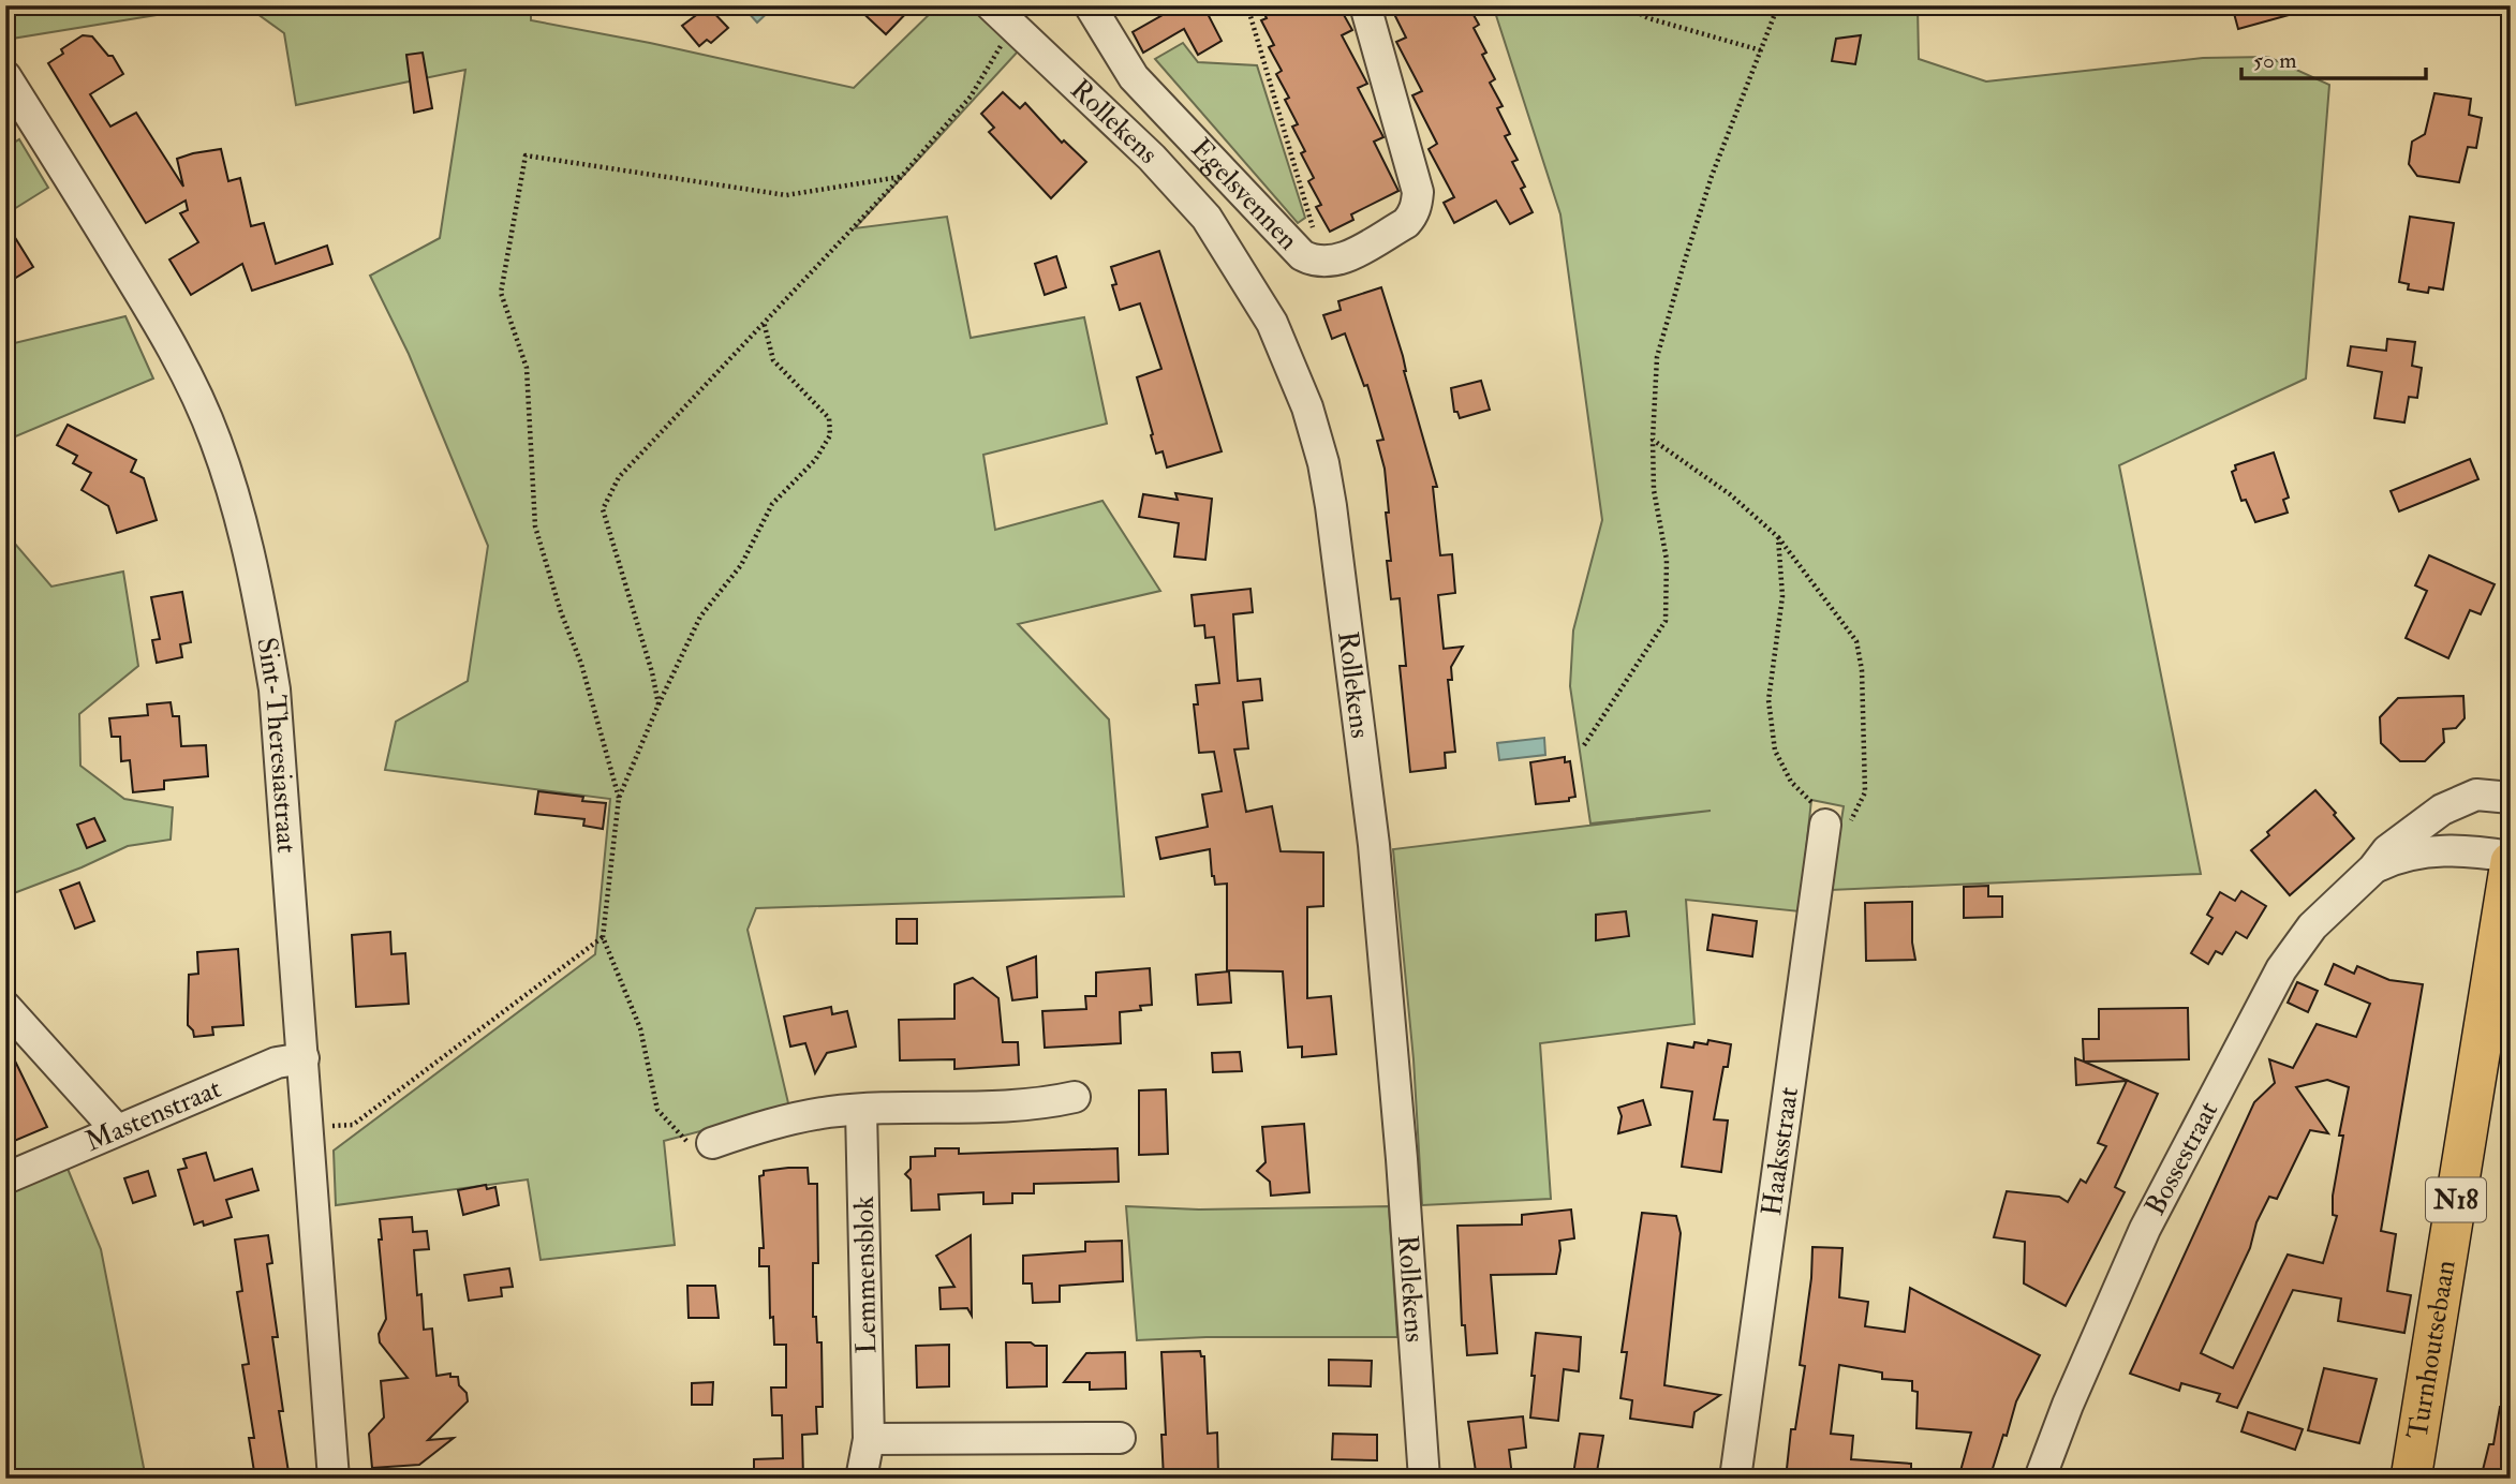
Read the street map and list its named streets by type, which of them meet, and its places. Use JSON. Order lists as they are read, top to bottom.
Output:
{
  "streets": {
    "main road": ["N18", "Turnhoutsebaan"],
    "street": [
      "Rollekens",
      "Egelsvennen",
      "Sint-Theresiastraat",
      "Mastenstraat",
      "Haaksstraat",
      "Bossestraat",
      "Lemmensblok"
    ]
  },
  "crossings": [
    ["Sint-Theresiastraat", "Mastenstraat"],
    ["Bossestraat", "Turnhoutsebaan"]
  ],
  "scale_bar": "50 m"
}
